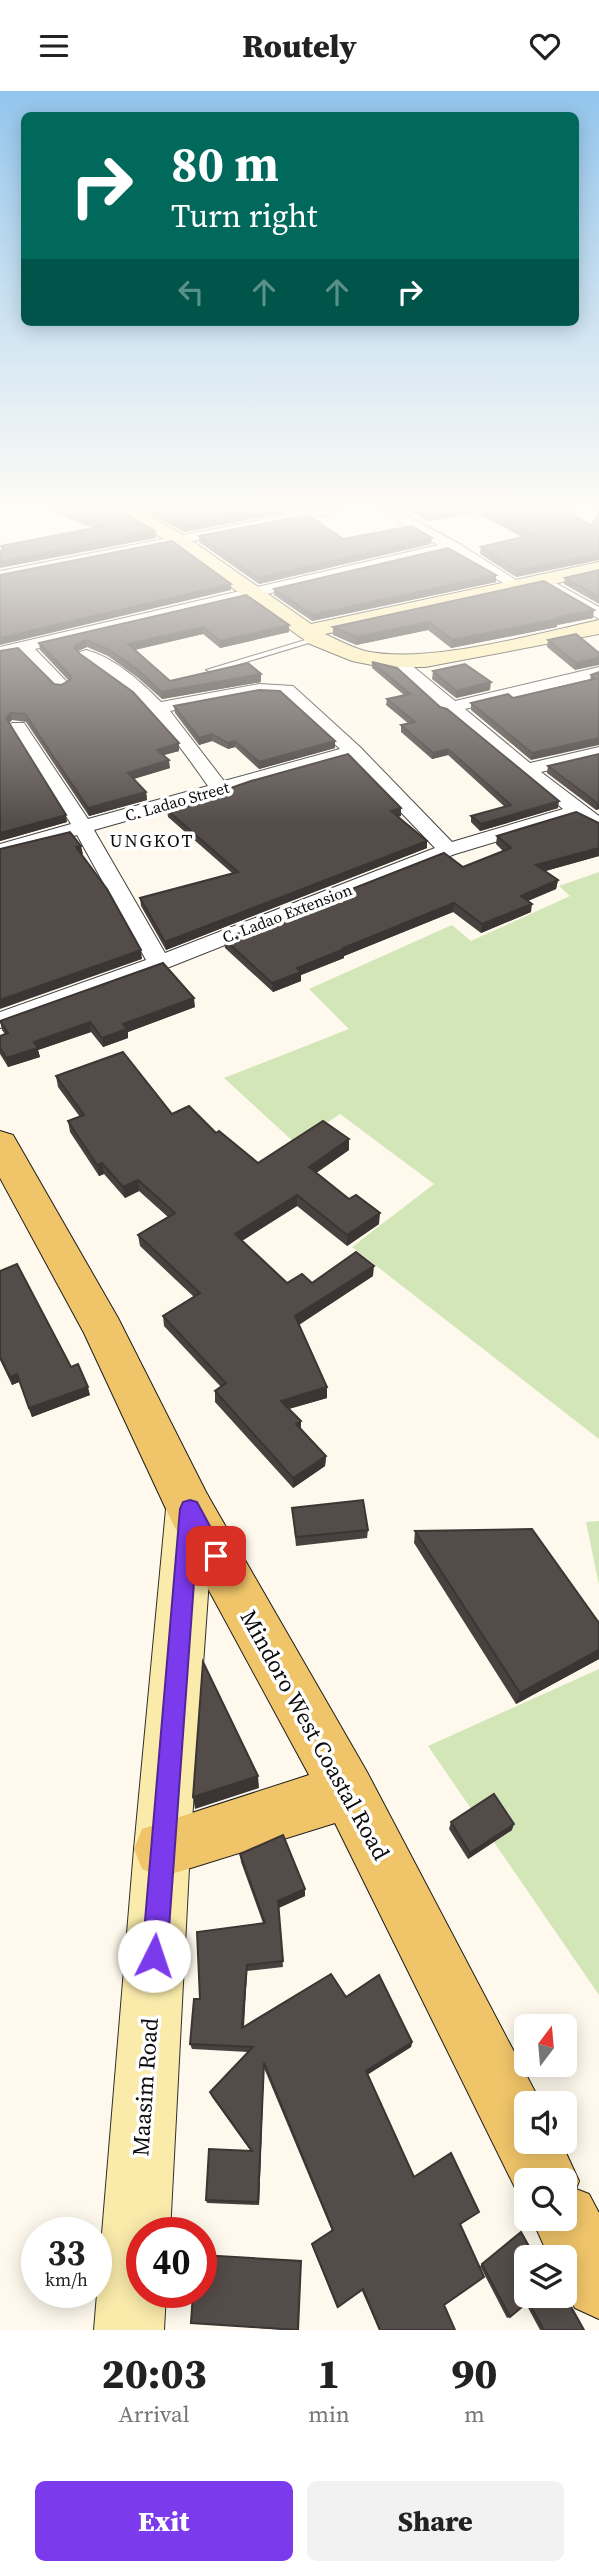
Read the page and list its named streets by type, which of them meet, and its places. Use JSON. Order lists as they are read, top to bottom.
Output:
{
  "streets": {
    "main road": ["Mindoro West Coastal Road"],
    "street": ["C. Ladao Street", "C. Ladao Extension", "Maasim Road"]
  },
  "crossings": [
    ["Mindoro West Coastal Road", "Maasim Road"]
  ],
  "districts": ["UNGKOT"],
  "north": "top",
  "page": {
    "header": "Routely",
    "turn": ["80 m", "Turn right"],
    "speed": "33 km/h",
    "limit": "40",
    "eta": [
      "20:03",
      "Arrival",
      "1",
      "min",
      "90",
      "m"
    ],
    "buttons": ["Exit", "Share"]
  }
}
